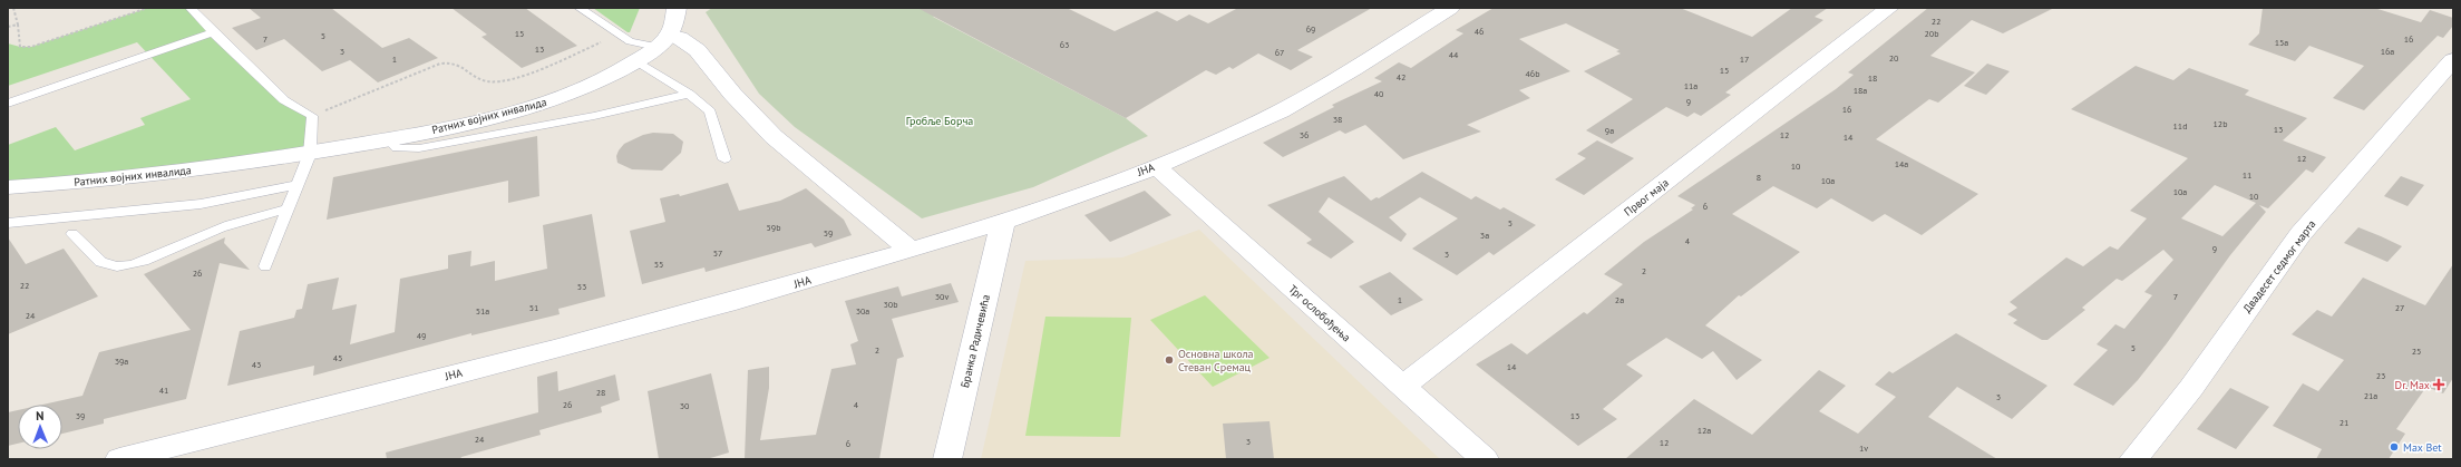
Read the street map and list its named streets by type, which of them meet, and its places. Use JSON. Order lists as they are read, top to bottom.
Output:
{
  "streets": {
    "street": [
      "Ратних војних инвалида",
      "ЈНА",
      "Првог маја",
      "Двадесет седмог марта",
      "Трг ослобођења",
      "Бранка Радичевића"
    ]
  },
  "crossings": [
    ["ЈНА", "Трг ослобођења"],
    ["ЈНА", "Бранка Радичевића"],
    ["Првог маја", "Трг ослобођења"]
  ],
  "parks": ["Гробље Борча"],
  "places": {
    "other": ["Основна школа Стеван Сремац", "Max Bet"],
    "health": ["Dr. Max"]
  },
  "house_numbers": [
    "22",
    "69",
    "46",
    "15",
    "20b",
    "5",
    "7",
    "16",
    "15a",
    "63",
    "13",
    "3",
    "16a",
    "67",
    "44",
    "20",
    "1",
    "17",
    "15",
    "46b",
    "42",
    "18",
    "11a",
    "18a",
    "40",
    "9",
    "16",
    "38",
    "12b",
    "11d",
    "13",
    "9a",
    "36",
    "12",
    "14",
    "12",
    "14a",
    "10",
    "11",
    "8",
    "10a",
    "10a",
    "10",
    "6",
    "5",
    "59b",
    "59",
    "3a",
    "4",
    "9",
    "57",
    "3",
    "55",
    "2",
    "26",
    "22",
    "53",
    "30v",
    "7",
    "1",
    "2a",
    "30b",
    "51",
    "27",
    "51a",
    "30a",
    "24",
    "49",
    "5",
    "2",
    "25",
    "45",
    "39a",
    "43",
    "14",
    "23",
    "41",
    "28",
    "21a",
    "3",
    "26",
    "4",
    "30",
    "39",
    "13",
    "21",
    "12a",
    "24",
    "3",
    "12",
    "6",
    "1v"
  ],
  "north": "top"
}
